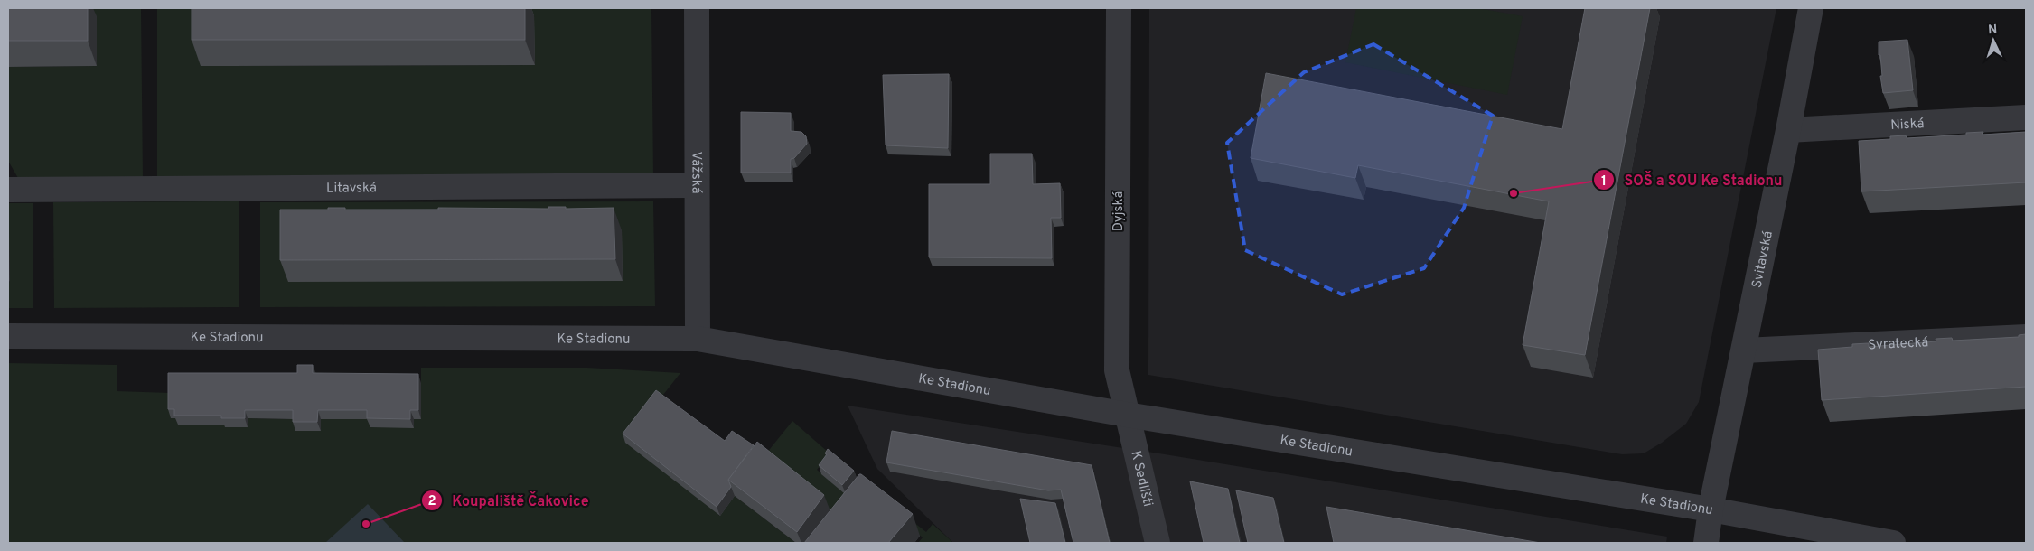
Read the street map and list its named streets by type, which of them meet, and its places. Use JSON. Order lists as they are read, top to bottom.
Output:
{
  "streets": {
    "street": [
      "Niská",
      "Vážská",
      "Litavská",
      "Dyjská",
      "Svitavská",
      "Ke Stadionu",
      "Svratecká",
      "K Sedlišti"
    ]
  },
  "crossings": [
    ["Niská", "Svitavská"],
    ["Vážská", "Litavská"],
    ["Vážská", "Ke Stadionu"],
    ["Dyjská", "Ke Stadionu"],
    ["Dyjská", "K Sedlišti"],
    ["Svitavská", "Ke Stadionu"],
    ["Svitavská", "Svratecká"],
    ["Ke Stadionu", "K Sedlišti"]
  ],
  "places": ["SOŠ a SOU Ke Stadionu", "Koupaliště Čakovice"],
  "north": "top"
}
